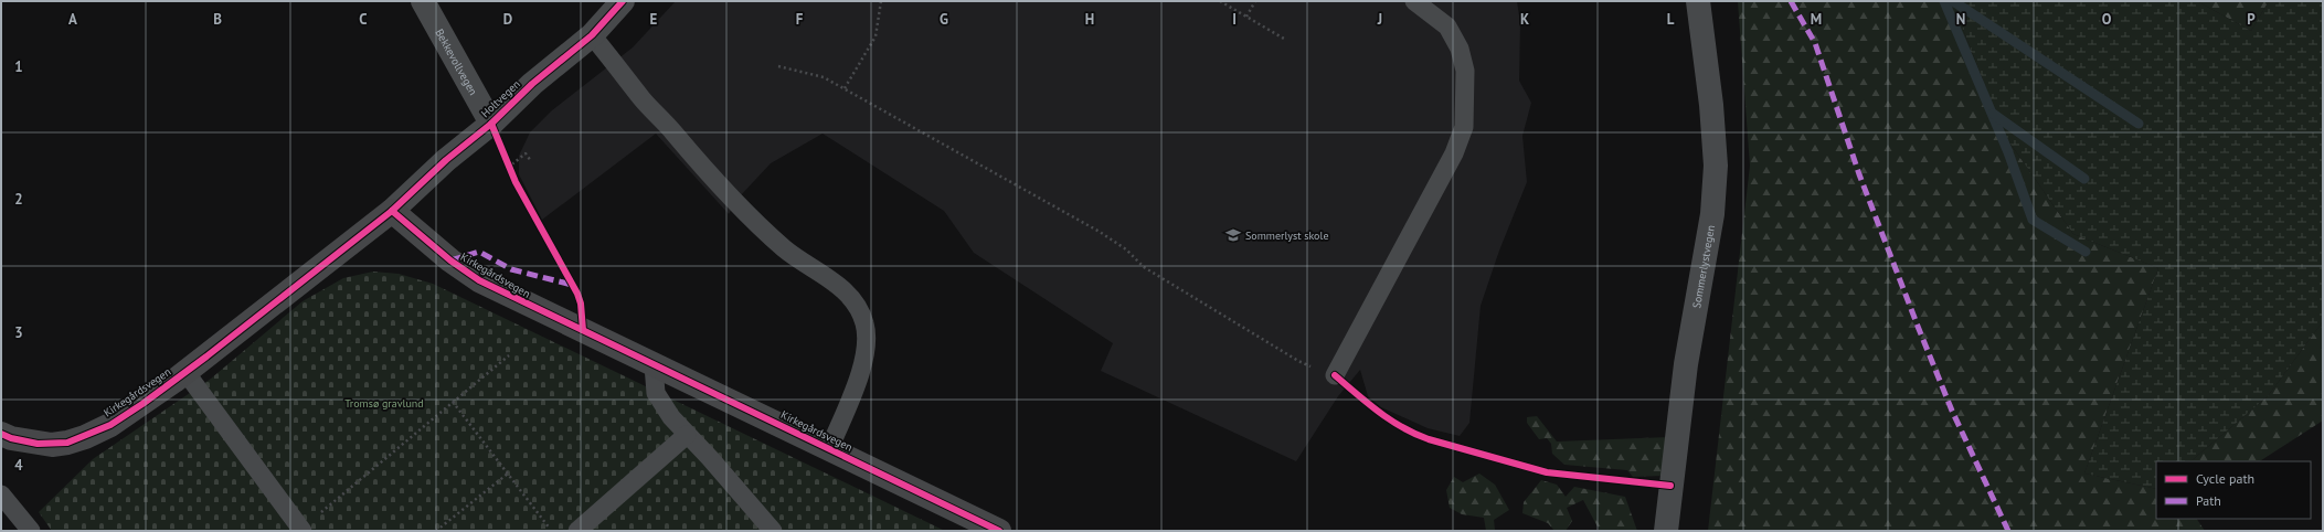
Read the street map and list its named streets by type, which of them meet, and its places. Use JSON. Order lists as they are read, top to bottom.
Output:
{
  "streets": {
    "street": [
      "Bekkevollvegen",
      "Holtvegen",
      "Sommerlystvegen",
      "Kirkegårdsvegen"
    ]
  },
  "crossings": [
    ["Bekkevollvegen", "Holtvegen"],
    ["Holtvegen", "Kirkegårdsvegen"]
  ],
  "parks": ["Tromsø gravlund"],
  "places": {
    "school or university": ["Sommerlyst skole"]
  },
  "legend": ["Cycle path", "Path"],
  "grid": {
    "columns": [
      "A",
      "B",
      "C",
      "D",
      "E",
      "F",
      "G",
      "H",
      "I",
      "J",
      "K",
      "L",
      "M",
      "N",
      "O",
      "P"
    ],
    "rows": [
      "1",
      "2",
      "3",
      "4"
    ]
  }
}
